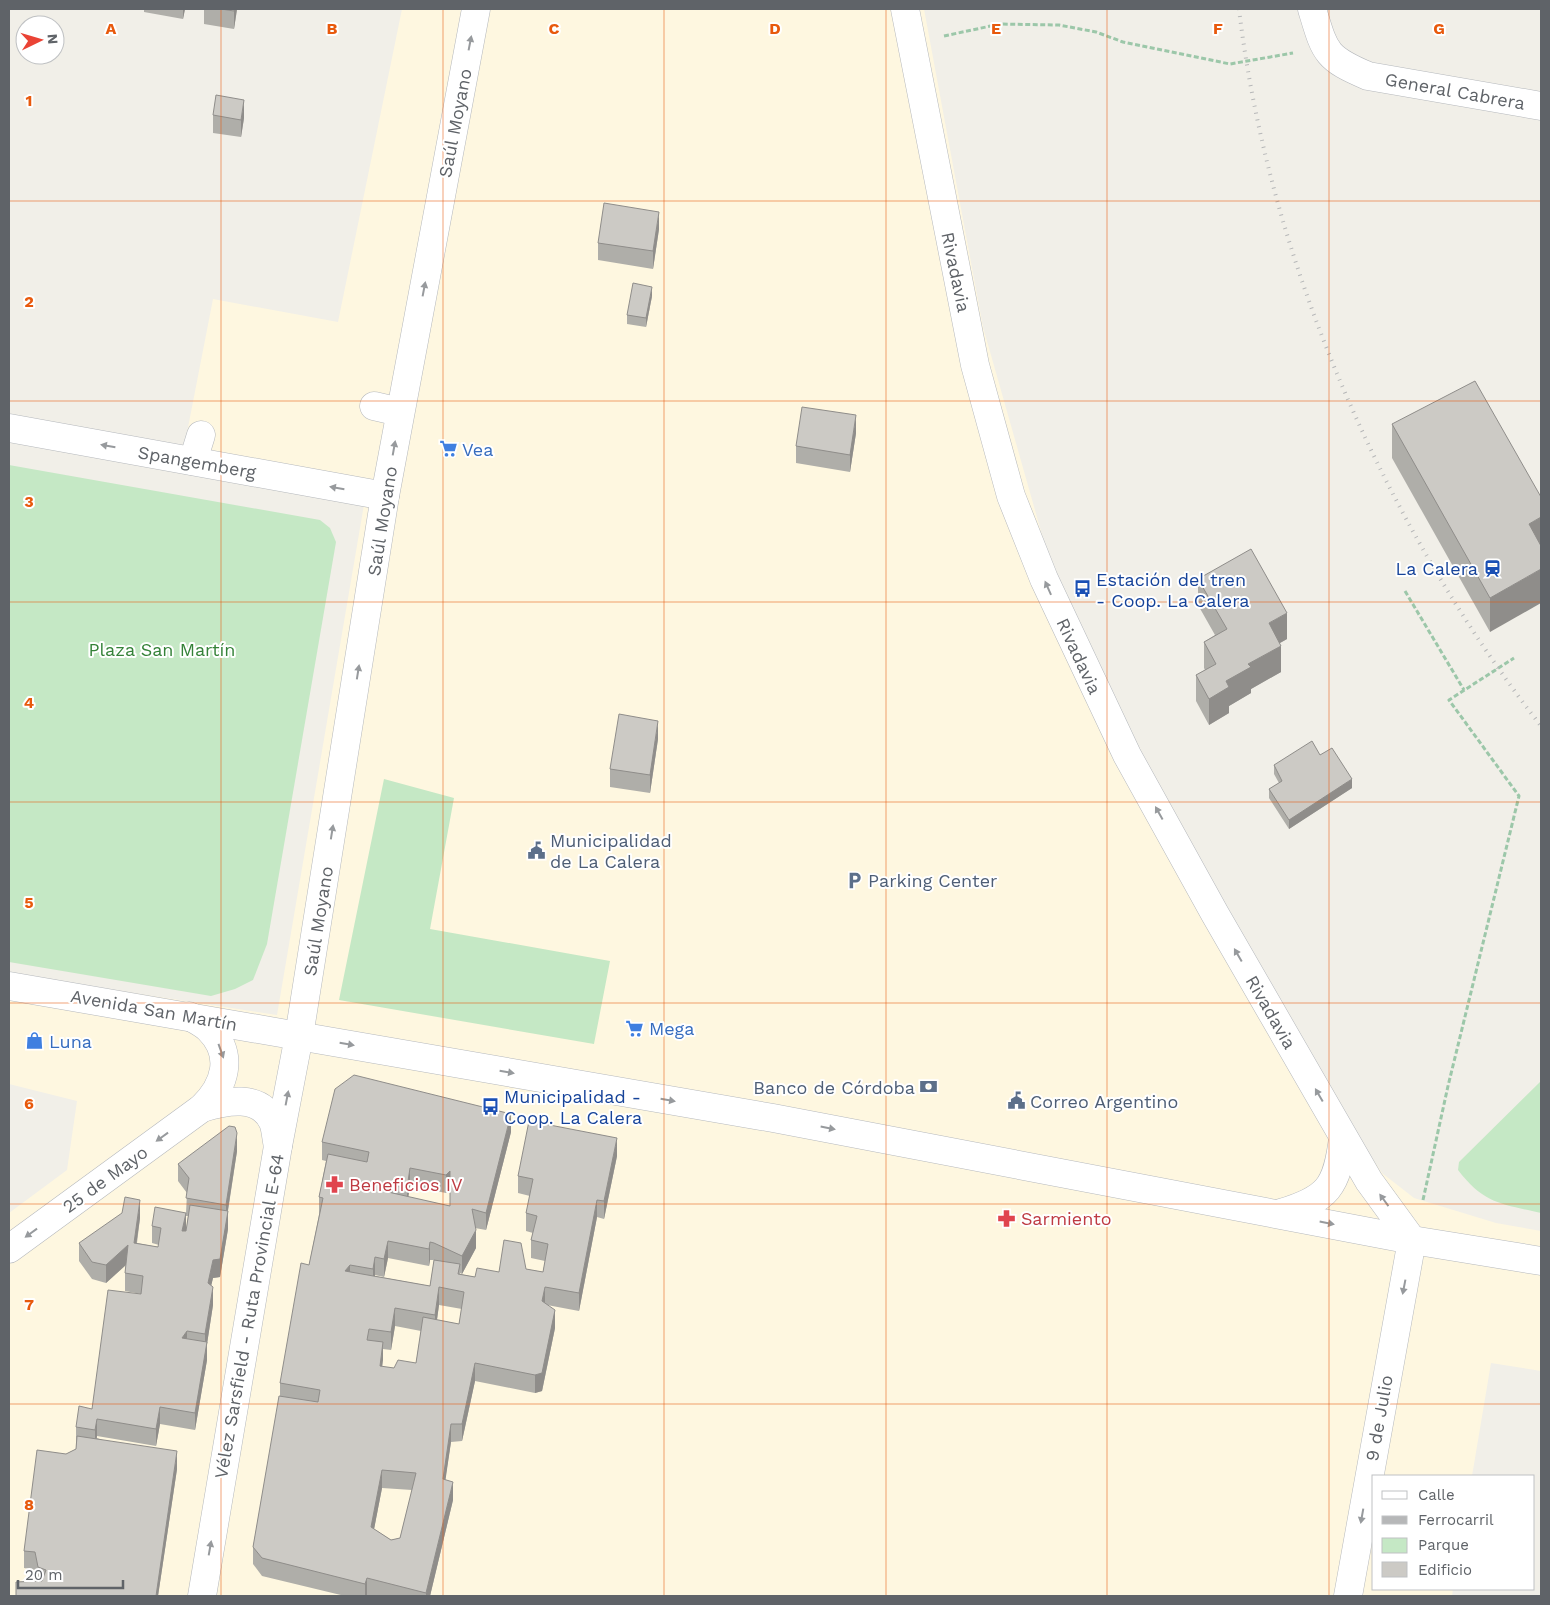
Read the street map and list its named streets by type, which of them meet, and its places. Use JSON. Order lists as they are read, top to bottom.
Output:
{
  "streets": {
    "street": [
      "General Cabrera",
      "Saúl Moyano",
      "Rivadavia",
      "Spangemberg",
      "Avenida San Martín",
      "25 de Mayo",
      "Vélez Sarsfield - Ruta Provincial E-64",
      "9 de Julio"
    ]
  },
  "crossings": [
    ["Saúl Moyano", "Spangemberg"],
    ["Saúl Moyano", "Avenida San Martín"],
    ["Saúl Moyano", "Vélez Sarsfield - Ruta Provincial E-64"],
    ["Rivadavia", "Avenida San Martín"],
    ["Rivadavia", "9 de Julio"],
    ["Avenida San Martín", "25 de Mayo"],
    ["Avenida San Martín", "Vélez Sarsfield - Ruta Provincial E-64"],
    ["Avenida San Martín", "9 de Julio"],
    ["25 de Mayo", "Vélez Sarsfield - Ruta Provincial E-64"]
  ],
  "one_way": [
    "Saúl Moyano",
    "Rivadavia",
    "Spangemberg",
    "Avenida San Martín",
    "25 de Mayo",
    "Vélez Sarsfield - Ruta Provincial E-64",
    "9 de Julio"
  ],
  "parks": ["Plaza San Martín"],
  "places": {
    "supermarket": ["Vea", "Mega"],
    "station": ["La Calera"],
    "bus stop": ["Estación del tren - Coop. La Calera", "Municipalidad - Coop. La Calera"],
    "public building": ["Municipalidad de La Calera", "Correo Argentino"],
    "parking": ["Parking Center"],
    "shop": ["Luna"],
    "bank": ["Banco de Córdoba"],
    "pharmacy": ["Beneficios IV", "Sarmiento"]
  },
  "legend": [
    "Calle",
    "Ferrocarril",
    "Parque",
    "Edificio"
  ],
  "scale_bar": "20 m",
  "north": "right",
  "grid": {
    "columns": [
      "A",
      "B",
      "C",
      "D",
      "E",
      "F",
      "G"
    ],
    "rows": [
      "1",
      "2",
      "3",
      "4",
      "5",
      "6",
      "7",
      "8"
    ]
  }
}
